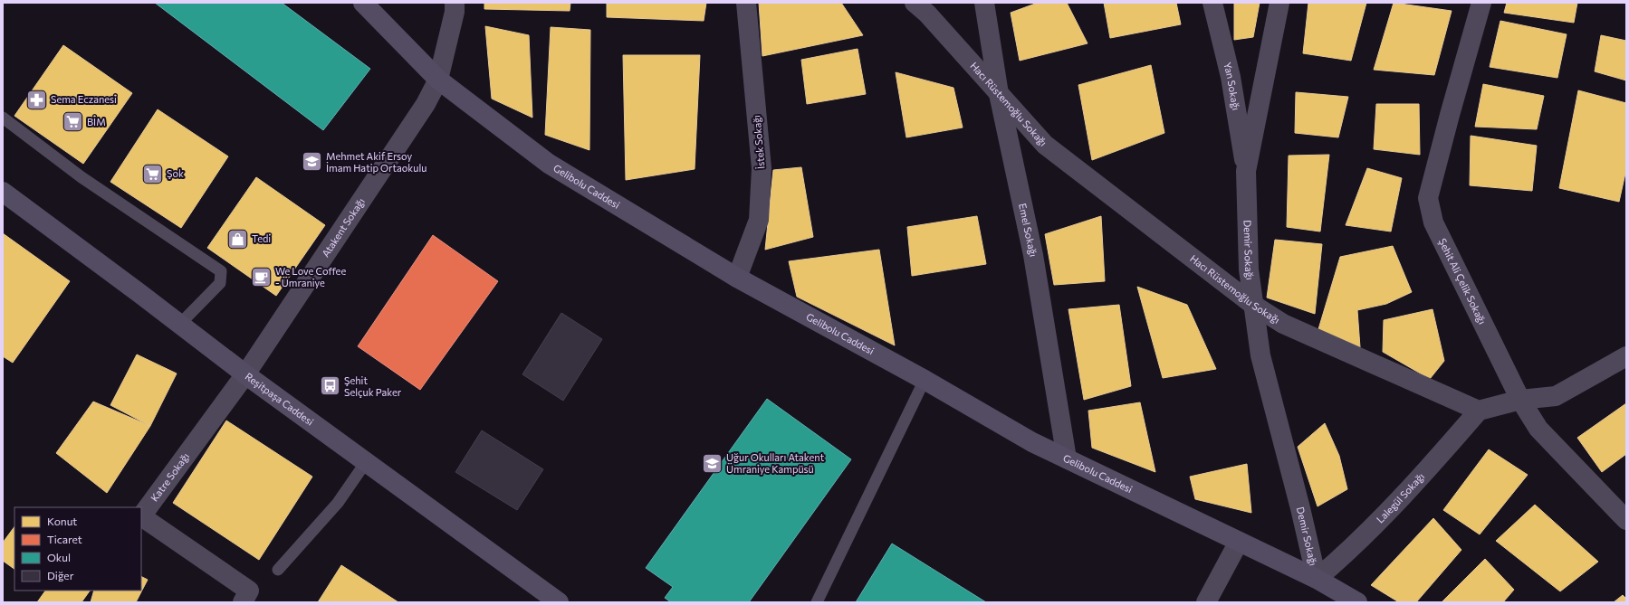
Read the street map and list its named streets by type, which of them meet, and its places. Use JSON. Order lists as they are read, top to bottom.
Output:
{
  "streets": {
    "street": [
      "Yan Sokağı",
      "Hacı Rüstemoğlu Sokağı",
      "İstek Sokağı",
      "Gelibolu Caddesi",
      "Atakent Sokağı",
      "Emel Sokağı",
      "Demir Sokağı",
      "Şehit Ali Çelik Sokağı",
      "Reşitpaşa Caddesi",
      "Katre Sokağı",
      "Lalegül Sokağı"
    ]
  },
  "crossings": [
    ["Yan Sokağı", "Demir Sokağı"],
    ["Hacı Rüstemoğlu Sokağı", "Emel Sokağı"],
    ["Hacı Rüstemoğlu Sokağı", "Demir Sokağı"],
    ["Hacı Rüstemoğlu Sokağı", "Lalegül Sokağı"],
    ["İstek Sokağı", "Gelibolu Caddesi"],
    ["Gelibolu Caddesi", "Atakent Sokağı"],
    ["Gelibolu Caddesi", "Emel Sokağı"],
    ["Gelibolu Caddesi", "Demir Sokağı"],
    ["Gelibolu Caddesi", "Lalegül Sokağı"],
    ["Atakent Sokağı", "Reşitpaşa Caddesi"],
    ["Atakent Sokağı", "Katre Sokağı"],
    ["Demir Sokağı", "Lalegül Sokağı"],
    ["Reşitpaşa Caddesi", "Katre Sokağı"]
  ],
  "places": {
    "pharmacy": ["Sema Eczanesi"],
    "supermarket": ["BİM", "Şok"],
    "school or university": ["Mehmet Akif Ersoy İmam Hatip Ortaokulu", "Uğur Okulları Atakent Ümraniye Kampüsü"],
    "shop": ["Tedi"],
    "cafe": ["We Love Coffee - Ümraniye"],
    "bus stop": ["Şehit Selçuk Paker"]
  },
  "legend": [
    "Konut",
    "Ticaret",
    "Okul",
    "Diğer"
  ]
}
